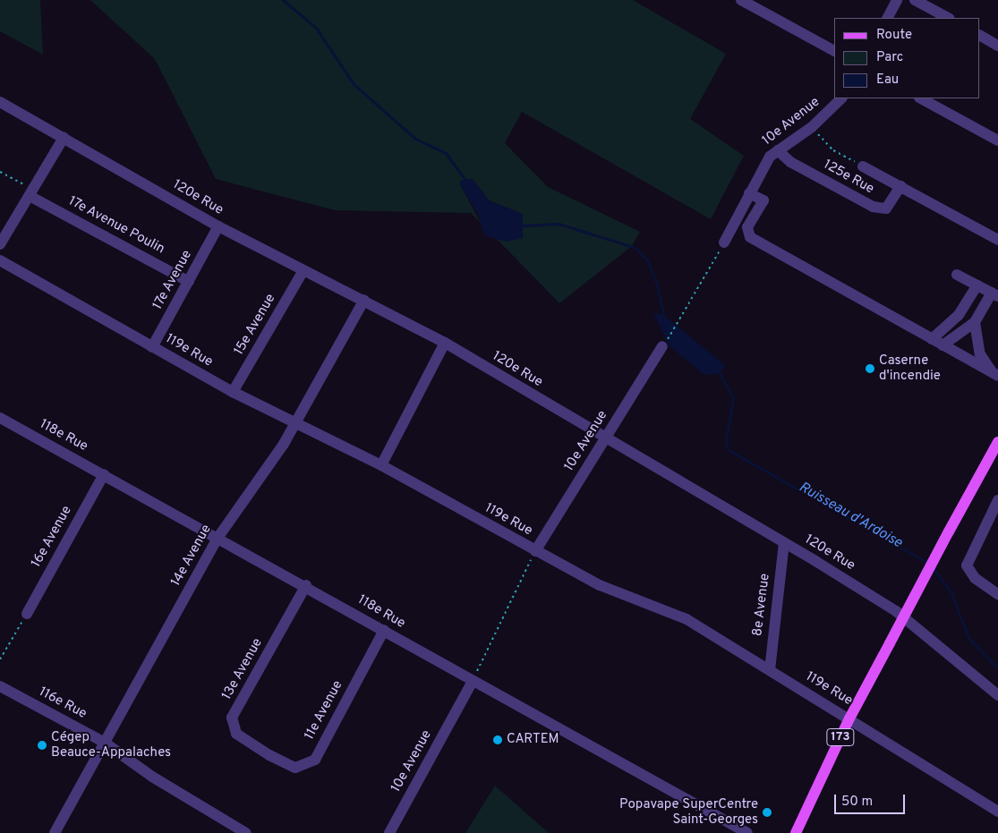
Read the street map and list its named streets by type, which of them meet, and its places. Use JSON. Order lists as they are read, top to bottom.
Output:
{
  "streets": {
    "main road": ["173"],
    "street": [
      "10e Avenue",
      "125e Rue",
      "120e Rue",
      "17e Avenue Poulin",
      "17e Avenue",
      "15e Avenue",
      "119e Rue",
      "118e Rue",
      "16e Avenue",
      "14e Avenue",
      "8e Avenue",
      "13e Avenue",
      "116e Rue",
      "11e Avenue"
    ]
  },
  "crossings": [
    ["10e Avenue", "125e Rue"],
    ["10e Avenue", "120e Rue"],
    ["10e Avenue", "119e Rue"],
    ["10e Avenue", "118e Rue"],
    ["120e Rue", "17e Avenue"],
    ["120e Rue", "15e Avenue"],
    ["120e Rue", "14e Avenue"],
    ["120e Rue", "8e Avenue"],
    ["17e Avenue Poulin", "17e Avenue"],
    ["17e Avenue", "119e Rue"],
    ["15e Avenue", "119e Rue"],
    ["119e Rue", "14e Avenue"],
    ["119e Rue", "8e Avenue"],
    ["119e Rue", "173"],
    ["118e Rue", "16e Avenue"],
    ["118e Rue", "14e Avenue"],
    ["118e Rue", "13e Avenue"],
    ["118e Rue", "11e Avenue"],
    ["14e Avenue", "116e Rue"],
    ["13e Avenue", "11e Avenue"]
  ],
  "water": ["Ruisseau d'Ardoise"],
  "places": [
    "Caserne d'incendie",
    "CARTEM",
    "Cégep Beauce-Appalaches",
    "Popavape SuperCentre Saint-Georges"
  ],
  "legend": ["Route", "Parc", "Eau"],
  "scale_bar": "50 m"
}
